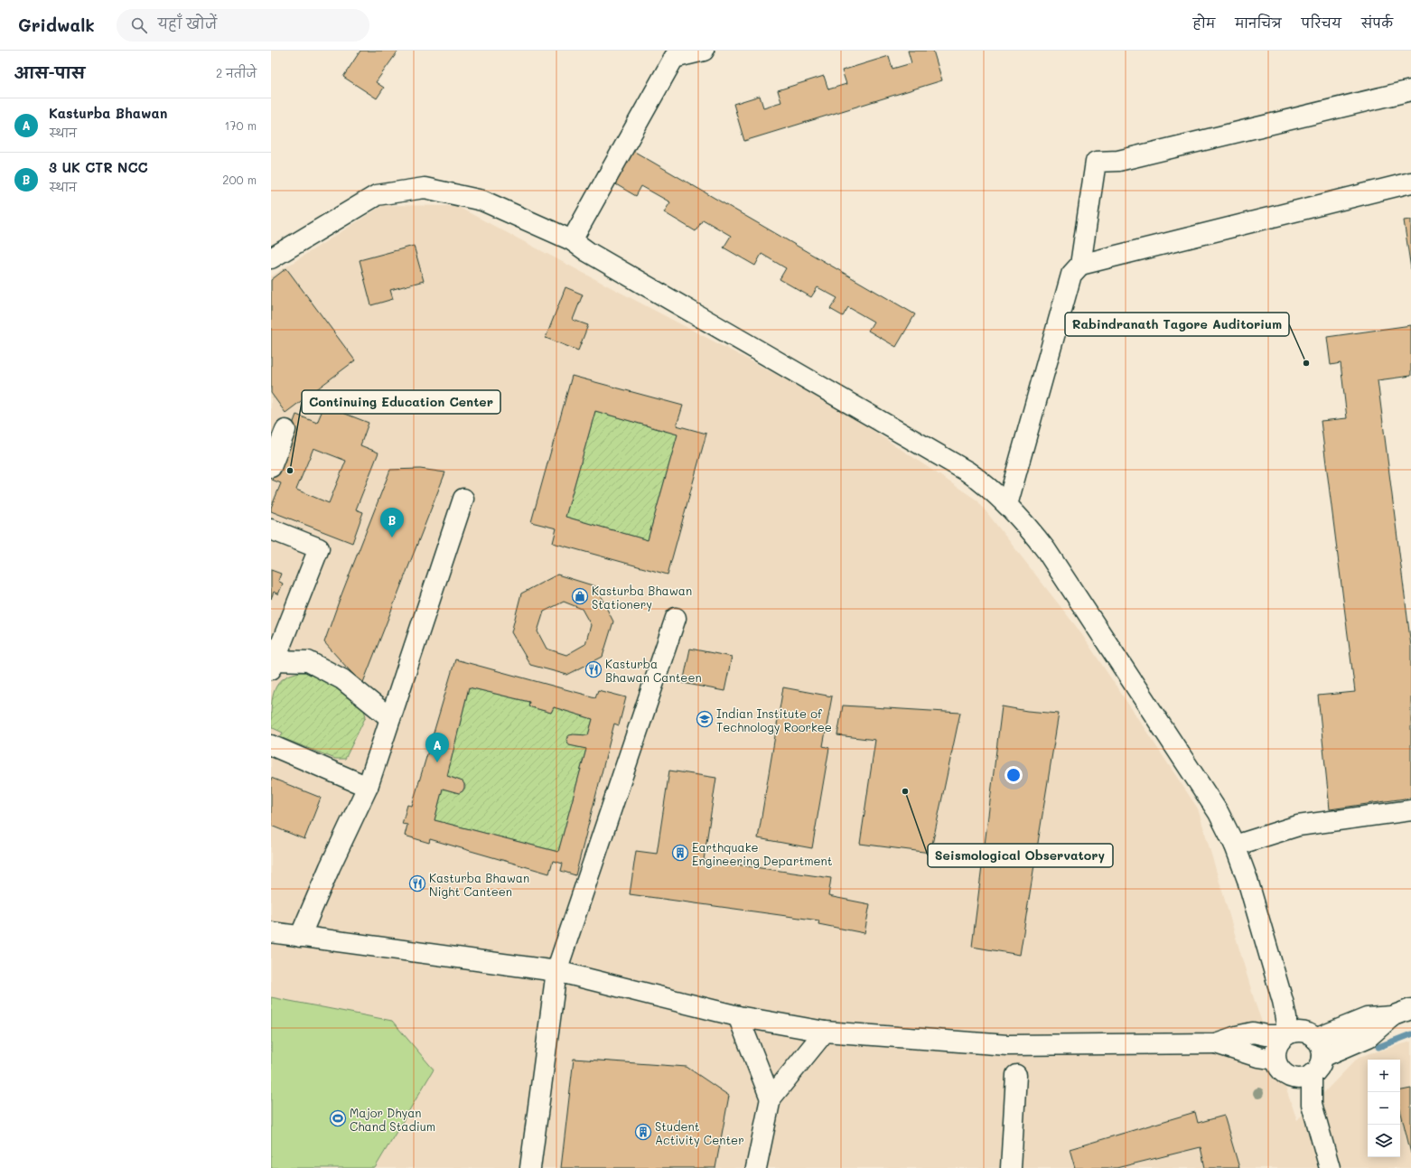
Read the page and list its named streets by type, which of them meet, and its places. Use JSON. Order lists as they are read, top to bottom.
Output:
{
  "places": {
    "other": ["Rabindranath Tagore Auditorium", "Continuing Education Center", "Seismological Observatory"],
    "shop": ["Kasturba Bhawan Stationery"],
    "restaurant": ["Kasturba Bhawan Canteen", "Kasturba Bhawan Night Canteen"],
    "school or university": ["Indian Institute of Technology Roorkee"],
    "building": ["Earthquake Engineering Department", "Student Activity Center"],
    "sports": ["Major Dhyan Chand Stadium"]
  },
  "page": {
    "header": "Gridwalk",
    "search": "यहाँ खोजें",
    "nav": [
      "होम",
      "मानचित्र",
      "परिचय",
      "संपर्क"
    ],
    "heading": ["आस-पास", "2 नतीजे"],
    "list": [
      {
        "mark": "A",
        "name": "Kasturba Bhawan",
        "note": "स्थान",
        "value": "170 m"
      },
      {
        "mark": "B",
        "name": "3 UK CTR NCC",
        "note": "स्थान",
        "value": "200 m"
      }
    ],
    "pins": ["B", "A"],
    "map_buttons": ["+", "−"]
  }
}
